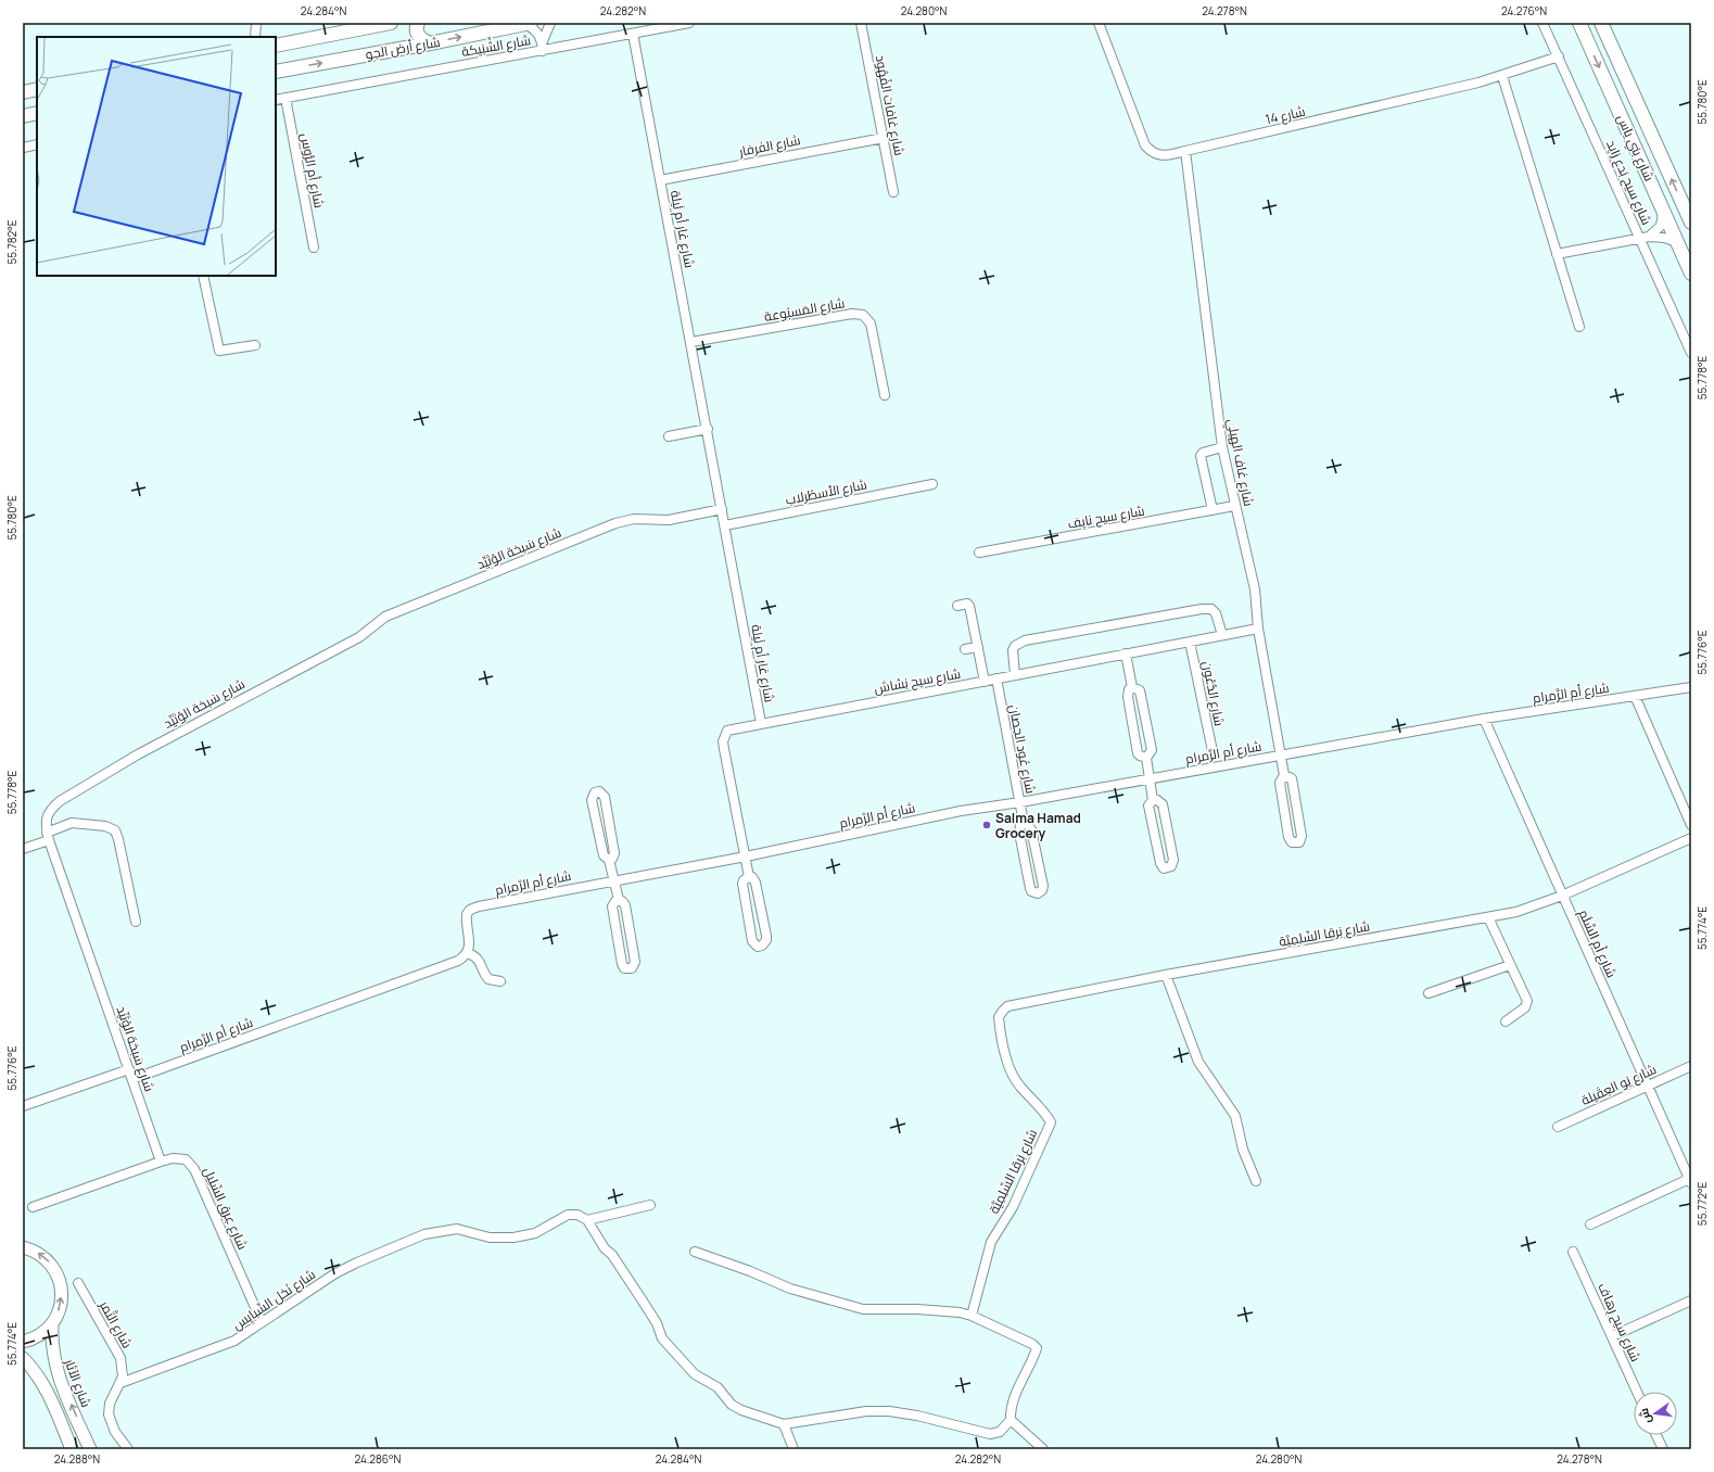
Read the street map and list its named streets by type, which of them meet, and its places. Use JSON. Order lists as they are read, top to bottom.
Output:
{
  "streets": {
    "main road": ["شارع أرض الجو", "شارع بني ياس"],
    "street": [
      "شارع الشِّبَيكة",
      "شارع غافات الفُهُود",
      "شارع 14",
      "شارع الفَرفار",
      "شارع أم الرُّوس",
      "شارع سيح بَدع زايِد",
      "شارع غار أم لَيلة",
      "شارع المَسبُوعة",
      "شارع غاف الهيلي",
      "شارع الأسطُرلاب",
      "شارع سيح نايِف",
      "شارع سَبخة الوُتَيِّد",
      "شارع سيح نِشاش",
      "شارع أم الرَّمرام",
      "شارع الدُّعُون",
      "شارع عُود الحِصان",
      "شارع بَرقا السِّلِمِيَّة",
      "شارع أم السَّلَم",
      "شارع يَو العِقَيلة",
      "شارع عِرق السِّلِيل",
      "شارع نَخل السِّبايِس",
      "شارع سيح رِهاف",
      "شارع التَّمر",
      "شارع الآثار"
    ]
  },
  "crossings": [
    ["شارع الشِّبَيكة", "شارع أرض الجو"],
    ["شارع الشِّبَيكة", "شارع أم الرُّوس"],
    ["شارع الشِّبَيكة", "شارع غار أم لَيلة"],
    ["شارع غافات الفُهُود", "شارع الفَرفار"],
    ["شارع 14", "شارع سيح بَدع زايِد"],
    ["شارع 14", "شارع غاف الهيلي"],
    ["شارع الفَرفار", "شارع غار أم لَيلة"],
    ["شارع غار أم لَيلة", "شارع المَسبُوعة"],
    ["شارع غار أم لَيلة", "شارع الأسطُرلاب"],
    ["شارع غار أم لَيلة", "شارع سَبخة الوُتَيِّد"],
    ["شارع غار أم لَيلة", "شارع سيح نِشاش"],
    ["شارع غاف الهيلي", "شارع سيح نايِف"],
    ["شارع غاف الهيلي", "شارع سيح نِشاش"],
    ["شارع غاف الهيلي", "شارع أم الرَّمرام"],
    ["شارع سَبخة الوُتَيِّد", "شارع أم الرَّمرام"],
    ["شارع سَبخة الوُتَيِّد", "شارع عِرق السِّلِيل"],
    ["شارع سيح نِشاش", "شارع أم الرَّمرام"],
    ["شارع سيح نِشاش", "شارع الدُّعُون"],
    ["شارع سيح نِشاش", "شارع عُود الحِصان"],
    ["شارع أم الرَّمرام", "شارع عُود الحِصان"],
    ["شارع أم الرَّمرام", "شارع أم السَّلَم"],
    ["شارع بَرقا السِّلِمِيَّة", "شارع أم السَّلَم"],
    ["شارع أم السَّلَم", "شارع يَو العِقَيلة"],
    ["شارع عِرق السِّلِيل", "شارع نَخل السِّبايِس"],
    ["شارع نَخل السِّبايِس", "شارع التَّمر"]
  ],
  "places": ["Salma Hamad Grocery"],
  "north": "left",
  "coordinates": [
    "24.284°N",
    "24.282°N",
    "24.280°N",
    "24.278°N",
    "24.276°N",
    "55.780°E",
    "55.782°E",
    "55.778°E",
    "55.776°E",
    "55.774°E",
    "55.772°E",
    "24.288°N",
    "24.286°N"
  ]
}
